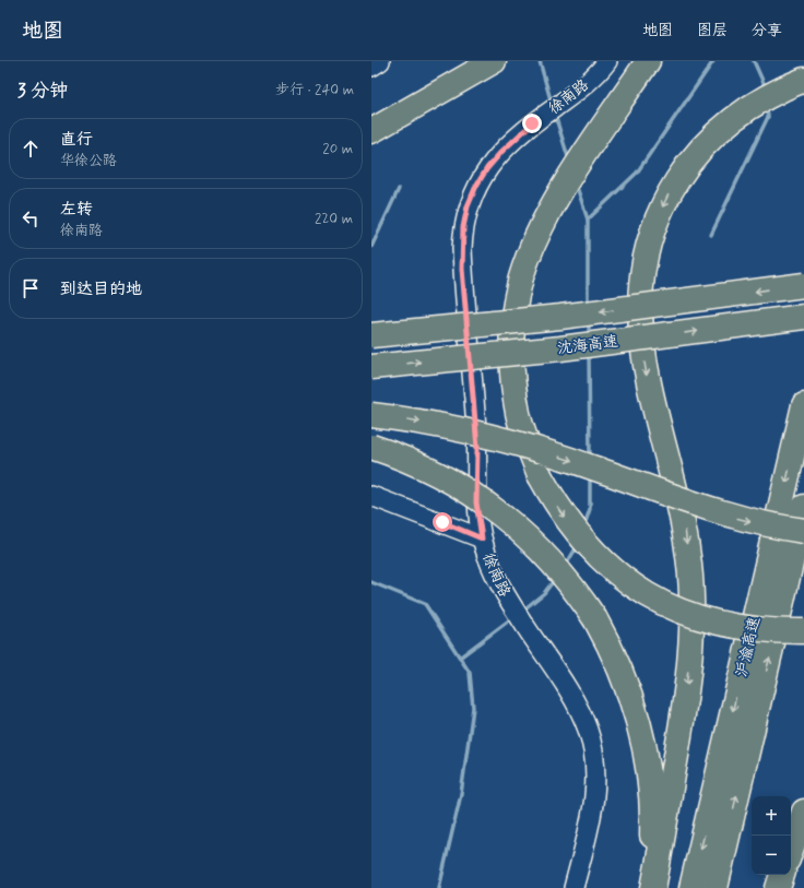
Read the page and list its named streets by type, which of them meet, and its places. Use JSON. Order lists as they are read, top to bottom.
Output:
{
  "streets": {
    "highway": ["沈海高速", "沪渝高速"],
    "street": ["徐南路"]
  },
  "page": {
    "header": "地图",
    "nav": ["地图", "图层", "分享"],
    "heading": ["3 分钟", "步行 · 240 m"],
    "list": [
      ["直行", "华徐公路", "20 m"],
      ["左转", "徐南路", "220 m"],
      "到达目的地"
    ],
    "map_buttons": ["+", "−"]
  }
}
